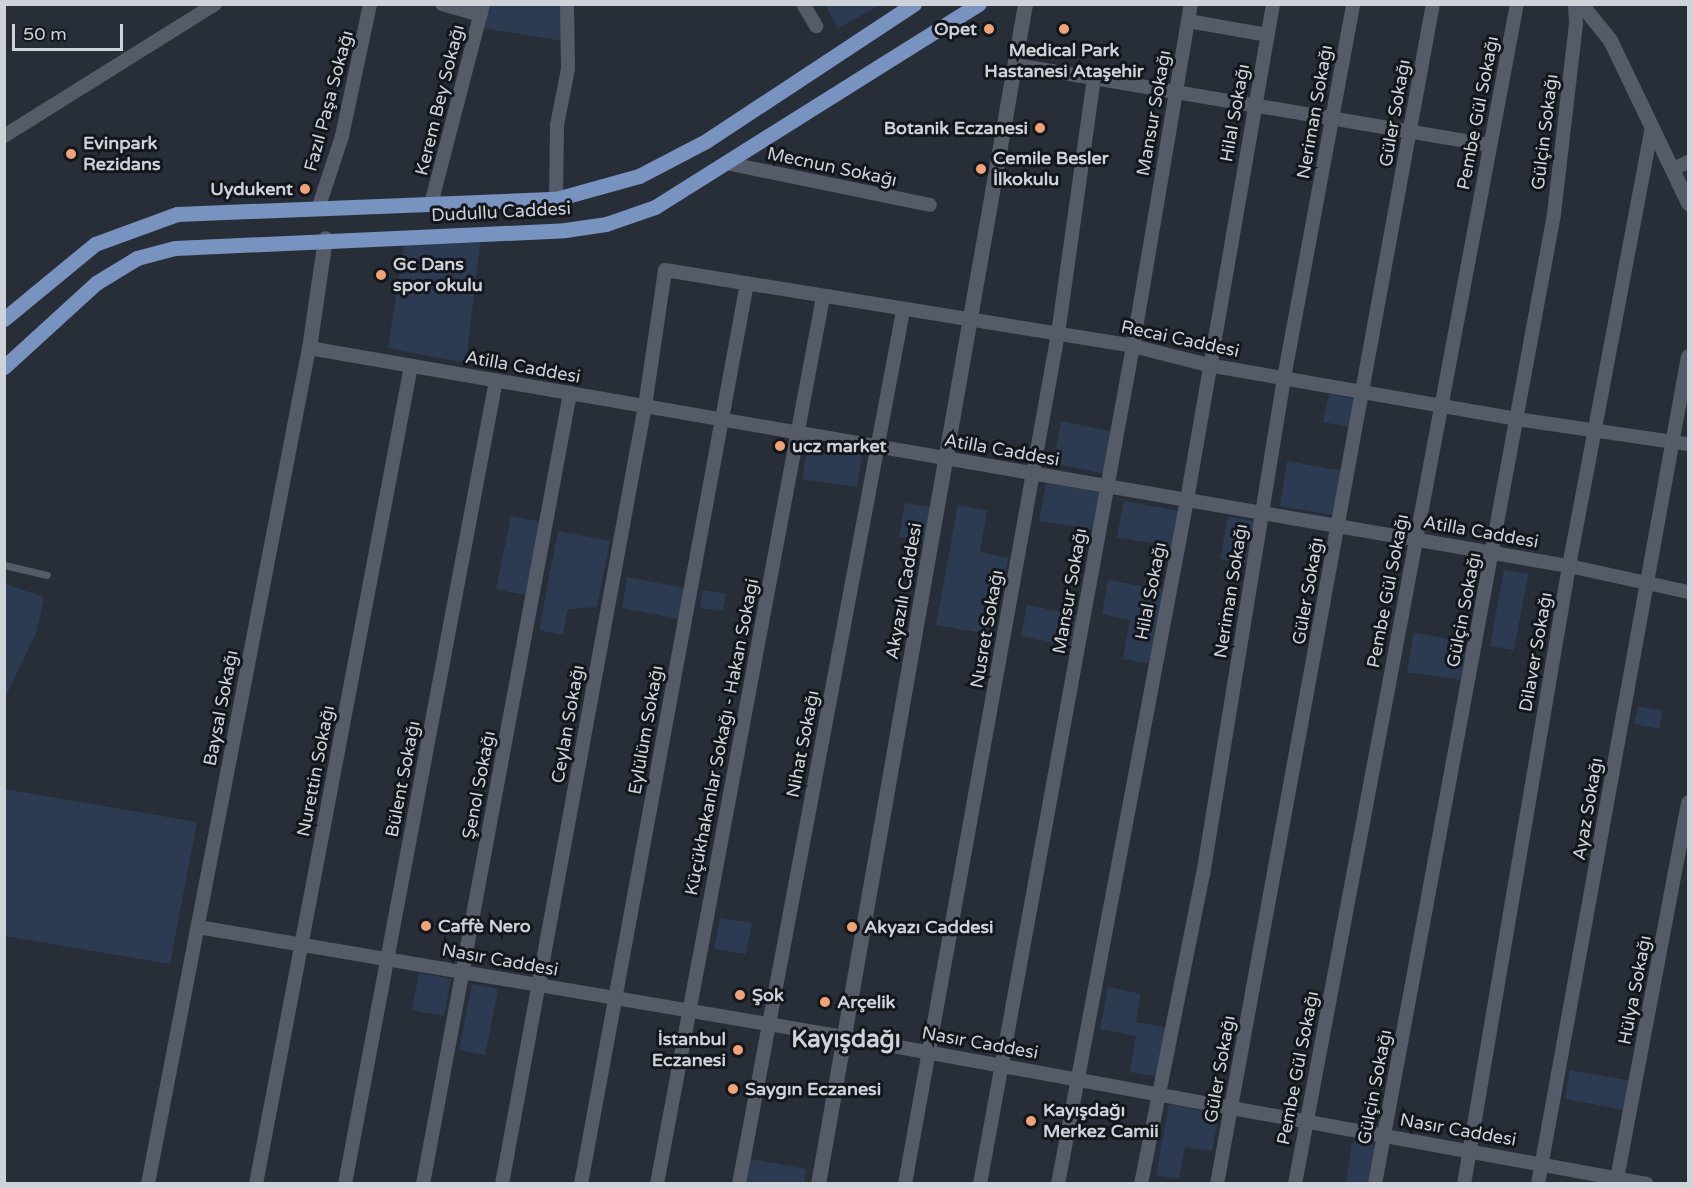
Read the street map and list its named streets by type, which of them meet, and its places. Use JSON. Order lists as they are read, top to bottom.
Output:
{
  "streets": {
    "main road": ["Dudullu Caddesi"],
    "street": [
      "Kerem Bey Sokağı",
      "Fazıl Paşa Sokağı",
      "Neriman Sokağı",
      "Mansur Sokağı",
      "Hilal Sokağı",
      "Güler Sokağı",
      "Pembe Gül Sokağı",
      "Gülçin Sokağı",
      "Mecnun Sokağı",
      "Recai Caddesi",
      "Atilla Caddesi",
      "Akyazılı Caddesi",
      "Nusret Sokağı",
      "Dilaver Sokağı",
      "Baysal Sokağı",
      "Ceylan Sokağı",
      "Eylülüm Sokağı",
      "Küçükhakanlar Sokağı - Hakan Sokagi",
      "Nihat Sokağı",
      "Nurettin Sokağı",
      "Bülent Sokağı",
      "Şenol Sokağı",
      "Ayaz Sokağı",
      "Nasır Caddesi",
      "Hülya Sokağı"
    ]
  },
  "crossings": [
    ["Kerem Bey Sokağı", "Dudullu Caddesi"],
    ["Fazıl Paşa Sokağı", "Dudullu Caddesi"],
    ["Neriman Sokağı", "Recai Caddesi"],
    ["Neriman Sokağı", "Atilla Caddesi"],
    ["Neriman Sokağı", "Nasır Caddesi"],
    ["Mansur Sokağı", "Recai Caddesi"],
    ["Mansur Sokağı", "Atilla Caddesi"],
    ["Mansur Sokağı", "Nasır Caddesi"],
    ["Hilal Sokağı", "Recai Caddesi"],
    ["Hilal Sokağı", "Atilla Caddesi"],
    ["Hilal Sokağı", "Nasır Caddesi"],
    ["Güler Sokağı", "Recai Caddesi"],
    ["Güler Sokağı", "Atilla Caddesi"],
    ["Güler Sokağı", "Nasır Caddesi"],
    ["Pembe Gül Sokağı", "Recai Caddesi"],
    ["Pembe Gül Sokağı", "Atilla Caddesi"],
    ["Pembe Gül Sokağı", "Nasır Caddesi"],
    ["Gülçin Sokağı", "Recai Caddesi"],
    ["Gülçin Sokağı", "Atilla Caddesi"],
    ["Gülçin Sokağı", "Nasır Caddesi"],
    ["Mecnun Sokağı", "Dudullu Caddesi"],
    ["Dudullu Caddesi", "Baysal Sokağı"],
    ["Recai Caddesi", "Akyazılı Caddesi"],
    ["Recai Caddesi", "Nusret Sokağı"],
    ["Recai Caddesi", "Dilaver Sokağı"],
    ["Recai Caddesi", "Ceylan Sokağı"],
    ["Recai Caddesi", "Eylülüm Sokağı"],
    ["Recai Caddesi", "Küçükhakanlar Sokağı - Hakan Sokagi"],
    ["Recai Caddesi", "Nihat Sokağı"],
    ["Recai Caddesi", "Ayaz Sokağı"],
    ["Atilla Caddesi", "Akyazılı Caddesi"],
    ["Atilla Caddesi", "Nusret Sokağı"],
    ["Atilla Caddesi", "Dilaver Sokağı"],
    ["Atilla Caddesi", "Baysal Sokağı"],
    ["Atilla Caddesi", "Ceylan Sokağı"],
    ["Atilla Caddesi", "Eylülüm Sokağı"],
    ["Atilla Caddesi", "Küçükhakanlar Sokağı - Hakan Sokagi"],
    ["Atilla Caddesi", "Nihat Sokağı"],
    ["Atilla Caddesi", "Nurettin Sokağı"],
    ["Atilla Caddesi", "Bülent Sokağı"],
    ["Atilla Caddesi", "Şenol Sokağı"],
    ["Atilla Caddesi", "Ayaz Sokağı"],
    ["Akyazılı Caddesi", "Nasır Caddesi"],
    ["Nusret Sokağı", "Nasır Caddesi"],
    ["Dilaver Sokağı", "Nasır Caddesi"],
    ["Baysal Sokağı", "Nasır Caddesi"],
    ["Ceylan Sokağı", "Nasır Caddesi"],
    ["Eylülüm Sokağı", "Nasır Caddesi"],
    ["Küçükhakanlar Sokağı - Hakan Sokagi", "Nasır Caddesi"],
    ["Nihat Sokağı", "Nasır Caddesi"],
    ["Nurettin Sokağı", "Nasır Caddesi"],
    ["Bülent Sokağı", "Nasır Caddesi"],
    ["Şenol Sokağı", "Nasır Caddesi"],
    ["Ayaz Sokağı", "Nasır Caddesi"],
    ["Nasır Caddesi", "Hülya Sokağı"]
  ],
  "districts": ["Kayışdağı"],
  "places": [
    "Opet",
    "Medical Park Hastanesi Ataşehir",
    "Botanik Eczanesi",
    "Evinpark Rezidans",
    "Cemile Besler İlkokulu",
    "Uydukent",
    "Gc Dans spor okulu",
    "ucz market",
    "Caffè Nero",
    "Akyazı Caddesi",
    "Şok",
    "Arçelik",
    "İstanbul Eczanesi",
    "Saygın Eczanesi",
    "Kayışdağı Merkez Camii"
  ],
  "scale_bar": "50 m"
}
